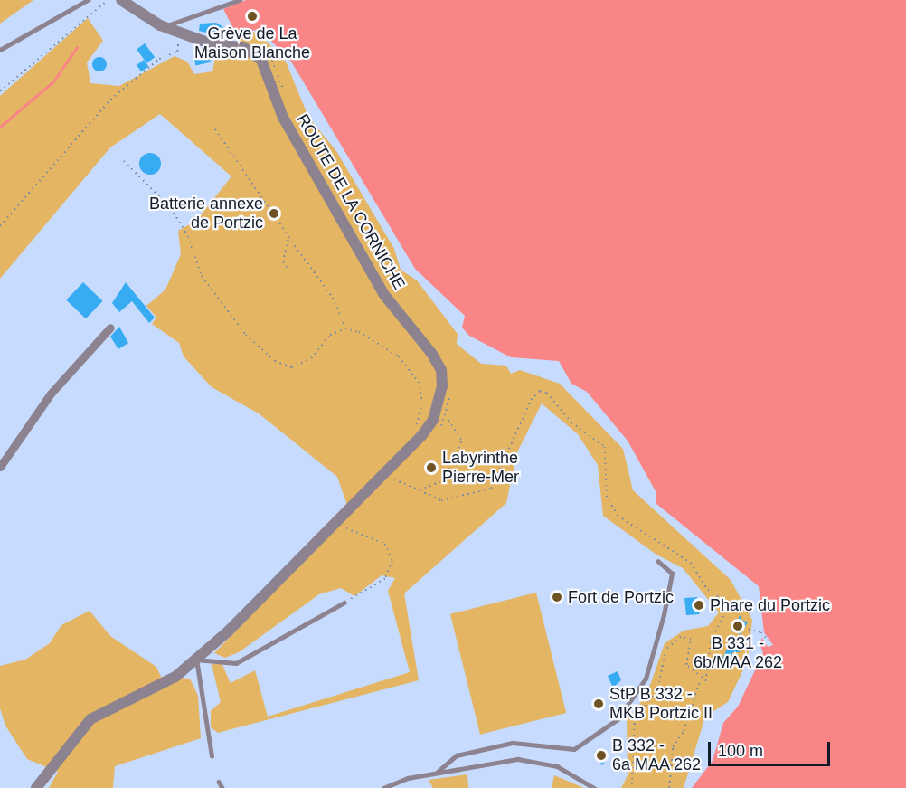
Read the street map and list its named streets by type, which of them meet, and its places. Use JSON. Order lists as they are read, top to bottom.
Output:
{
  "streets": {
    "street": ["ROUTE DE LA CORNICHE"]
  },
  "places": [
    "Grève de La Maison Blanche",
    "Batterie annexe de Portzic",
    "Labyrinthe Pierre-Mer",
    "Fort de Portzic",
    "Phare du Portzic",
    "B 331 - 6b/MAA 262",
    "StP B 332 - MKB Portzic II",
    "B 332 - 6a MAA 262"
  ],
  "scale_bar": "100 m"
}
